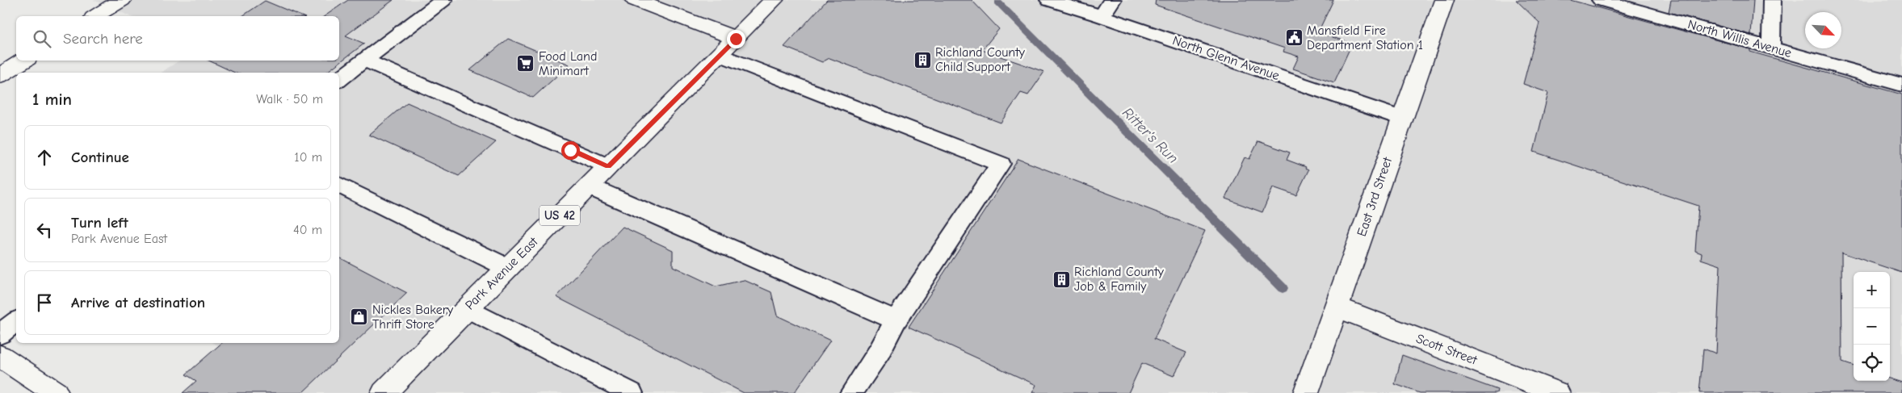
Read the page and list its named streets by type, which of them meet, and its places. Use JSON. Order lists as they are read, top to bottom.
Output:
{
  "streets": {
    "street": [
      "East 3rd Street",
      "US 42",
      "Park Avenue East",
      "Scott Street"
    ],
    "lane": ["North Willis Avenue", "North Glenn Avenue"]
  },
  "crossings": [
    ["North Glenn Avenue", "East 3rd Street"],
    ["East 3rd Street", "Scott Street"]
  ],
  "water": ["Ritter's Run"],
  "places": {
    "public building": ["Mansfield Fire Department Station 1"],
    "building": ["Richland County Child Support", "Richland County Job & Family"],
    "supermarket": ["Food Land Minimart"],
    "shop": ["Nickles Bakery Thrift Store"]
  },
  "north": "bottom right",
  "page": {
    "search": "Search here",
    "heading": ["1 min", "Walk · 50 m"],
    "list": [
      ["Continue", "10 m"],
      ["Turn left", "Park Avenue East", "40 m"],
      "Arrive at destination"
    ],
    "map_buttons": ["+", "−"]
  }
}
